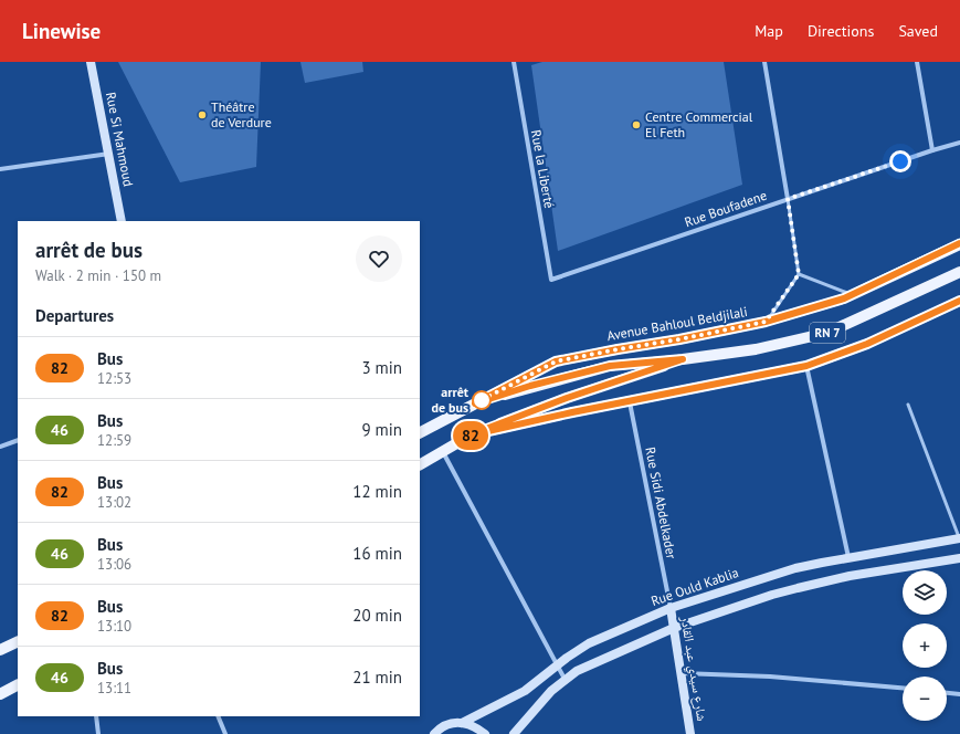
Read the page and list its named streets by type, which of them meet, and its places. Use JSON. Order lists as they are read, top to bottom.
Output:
{
  "streets": {
    "main road": ["Avenue Bahloul Beldjilali", "RN 7"],
    "street": [
      "Rue Si Mahmoud",
      "Rue la Liberté",
      "Rue Boufadene",
      "Rue Sidi Abdelkader",
      "Rue Ould Kablia",
      "شارع سيدي عبد القادر"
    ]
  },
  "crossings": [
    ["Rue la Liberté", "Rue Boufadene"],
    ["Avenue Bahloul Beldjilali", "RN 7"],
    ["RN 7", "Rue Sidi Abdelkader"],
    ["Rue Sidi Abdelkader", "Rue Ould Kablia"],
    ["Rue Sidi Abdelkader", "شارع سيدي عبد القادر"],
    ["Rue Ould Kablia", "شارع سيدي عبد القادر"]
  ],
  "places": ["Théâtre de Verdure", "Centre Commercial El Feth", "arrêt de bus"],
  "lines": ["bus line 82"],
  "page": {
    "header": "Linewise",
    "nav": ["Map", "Directions", "Saved"],
    "on_map": "82",
    "heading": [
      ["arrêt de bus", "Walk · 2 min · 150 m"],
      "Departures"
    ],
    "list": [
      {
        "mark": "82",
        "name": "Bus",
        "note": "12:53",
        "value": "3 min"
      },
      {
        "mark": "46",
        "name": "Bus",
        "note": "12:59",
        "value": "9 min"
      },
      {
        "mark": "82",
        "name": "Bus",
        "note": "13:02",
        "value": "12 min"
      },
      {
        "mark": "46",
        "name": "Bus",
        "note": "13:06",
        "value": "16 min"
      },
      {
        "mark": "82",
        "name": "Bus",
        "note": "13:10",
        "value": "20 min"
      },
      {
        "mark": "46",
        "name": "Bus",
        "note": "13:11",
        "value": "21 min"
      }
    ],
    "map_buttons": ["+", "−"]
  }
}
